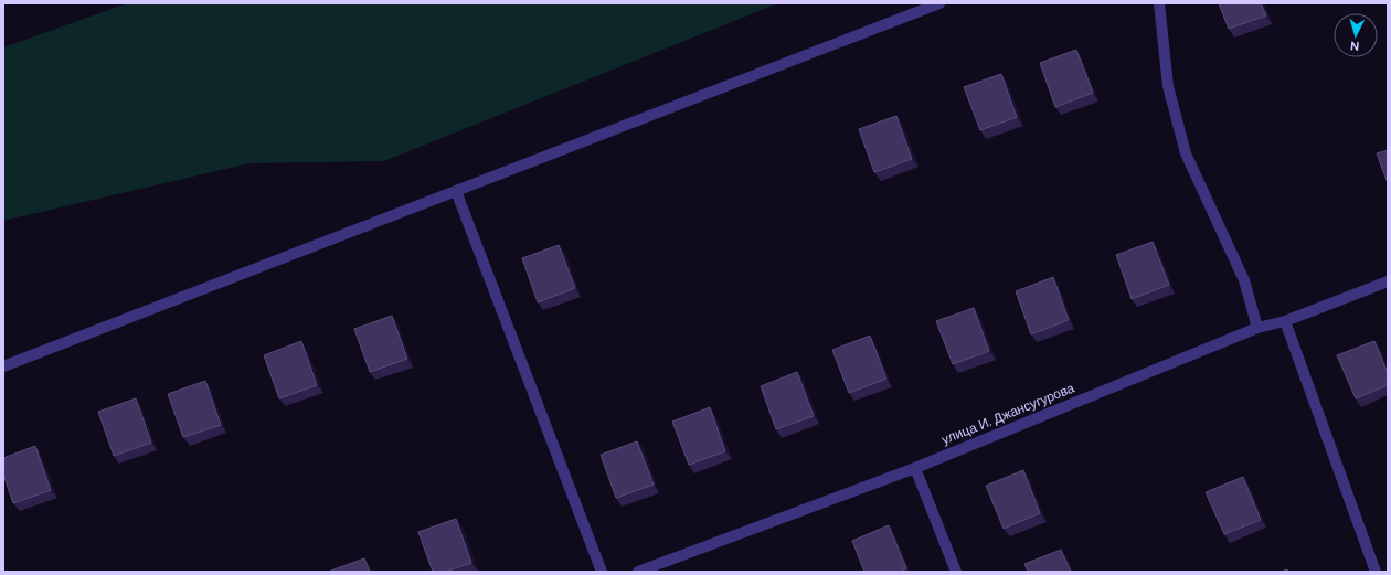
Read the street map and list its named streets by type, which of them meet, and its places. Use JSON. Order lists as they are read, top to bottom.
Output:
{
  "streets": {
    "street": ["улица И. Джансугурова"]
  },
  "north": "bottom"
}
